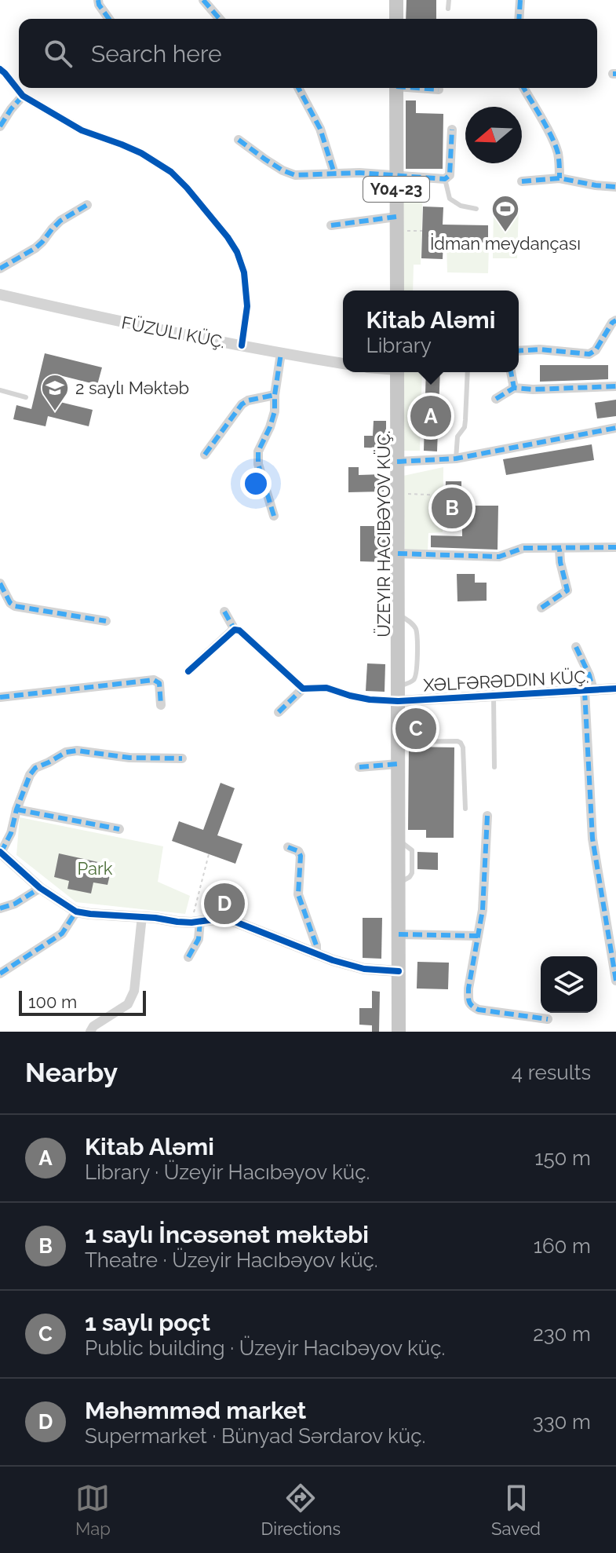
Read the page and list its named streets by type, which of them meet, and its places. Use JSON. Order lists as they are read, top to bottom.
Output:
{
  "streets": {
    "main road": ["Y04-23"],
    "street": ["FÜZULI KÜÇ.", "XƏLFƏRƏDDIN KÜÇ."]
  },
  "parks": ["Park"],
  "places": {
    "sports": ["İdman meydançası"],
    "school or university": ["2 saylı Məktəb"]
  },
  "scale_bar": "100 m",
  "north": "left",
  "page": {
    "search": "Search here",
    "popup": ["Kitab Aləmi", "Library"],
    "pins": [
      "A",
      "B",
      "C",
      "D"
    ],
    "scale": "100 m",
    "heading": ["Nearby", "4 results"],
    "list": [
      {
        "mark": "A",
        "name": "Kitab Aləmi",
        "note": "Library · Üzeyir Hacıbəyov küç.",
        "value": "150 m"
      },
      {
        "mark": "B",
        "name": "1 saylı İncəsənət məktəbi",
        "note": "Theatre · Üzeyir Hacıbəyov küç.",
        "value": "160 m"
      },
      {
        "mark": "C",
        "name": "1 saylı poçt",
        "note": "Public building · Üzeyir Hacıbəyov küç.",
        "value": "230 m"
      },
      {
        "mark": "D",
        "name": "Məhəmməd market",
        "note": "Supermarket · Bünyad Sərdarov küç.",
        "value": "330 m"
      }
    ],
    "nav": ["Map", "Directions", "Saved"]
  }
}
